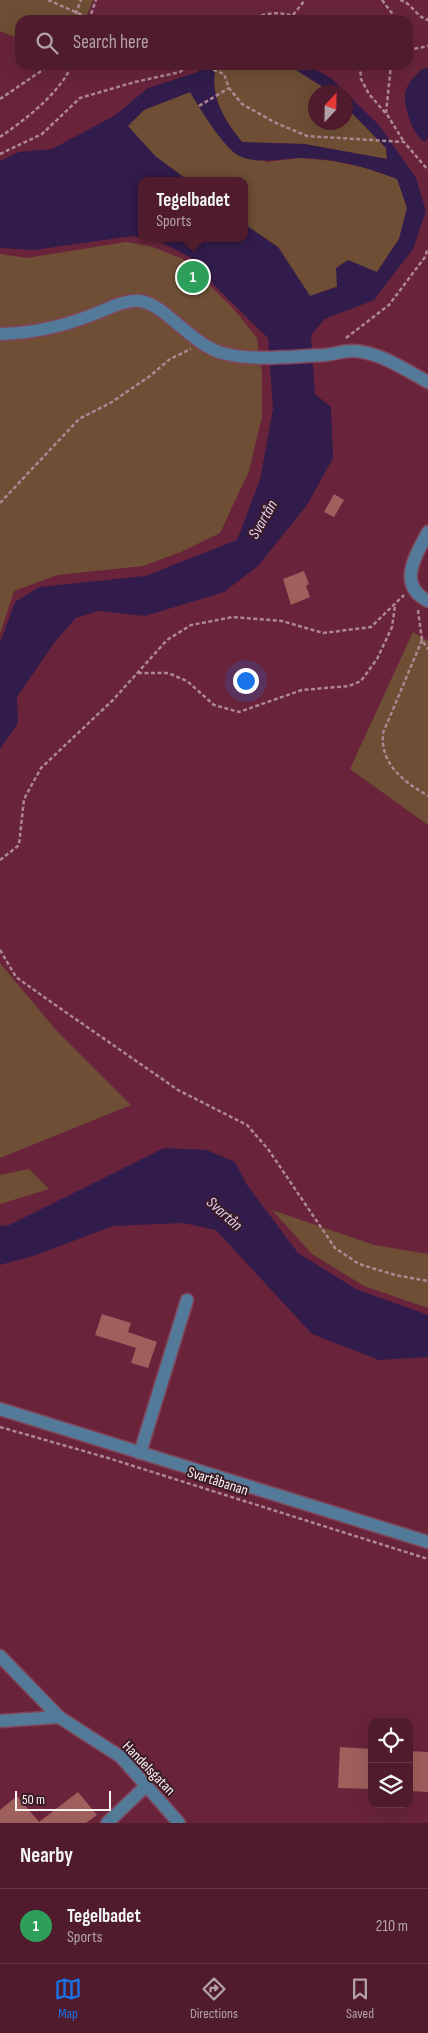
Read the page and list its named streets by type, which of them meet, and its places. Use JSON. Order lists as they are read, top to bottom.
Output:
{
  "streets": {
    "street": ["Handelsgatan"],
    "path": ["Svartåbanan"]
  },
  "water": ["Svartån"],
  "scale_bar": "50 m",
  "north": "top",
  "page": {
    "search": "Search here",
    "popup": ["Tegelbadet", "Sports"],
    "pins": "1",
    "scale": "50 m",
    "heading": "Nearby",
    "list": [
      {
        "mark": "1",
        "name": "Tegelbadet",
        "note": "Sports",
        "value": "210 m"
      }
    ],
    "nav": ["Map", "Directions", "Saved"]
  }
}
